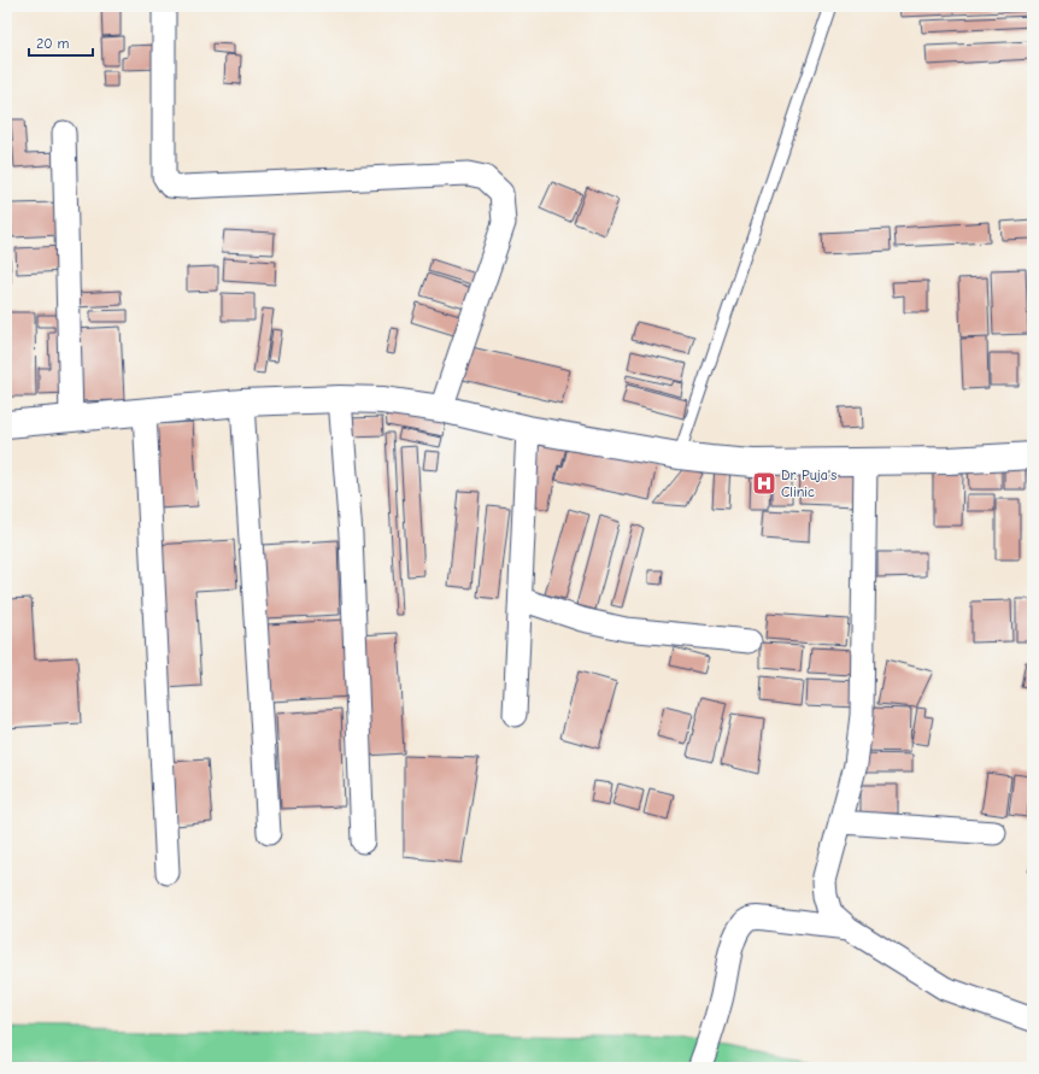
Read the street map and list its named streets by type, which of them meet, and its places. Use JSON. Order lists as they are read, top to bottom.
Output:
{
  "places": {
    "hospital": ["Dr. Puja's Clinic"]
  },
  "scale_bar": "20 m"
}
